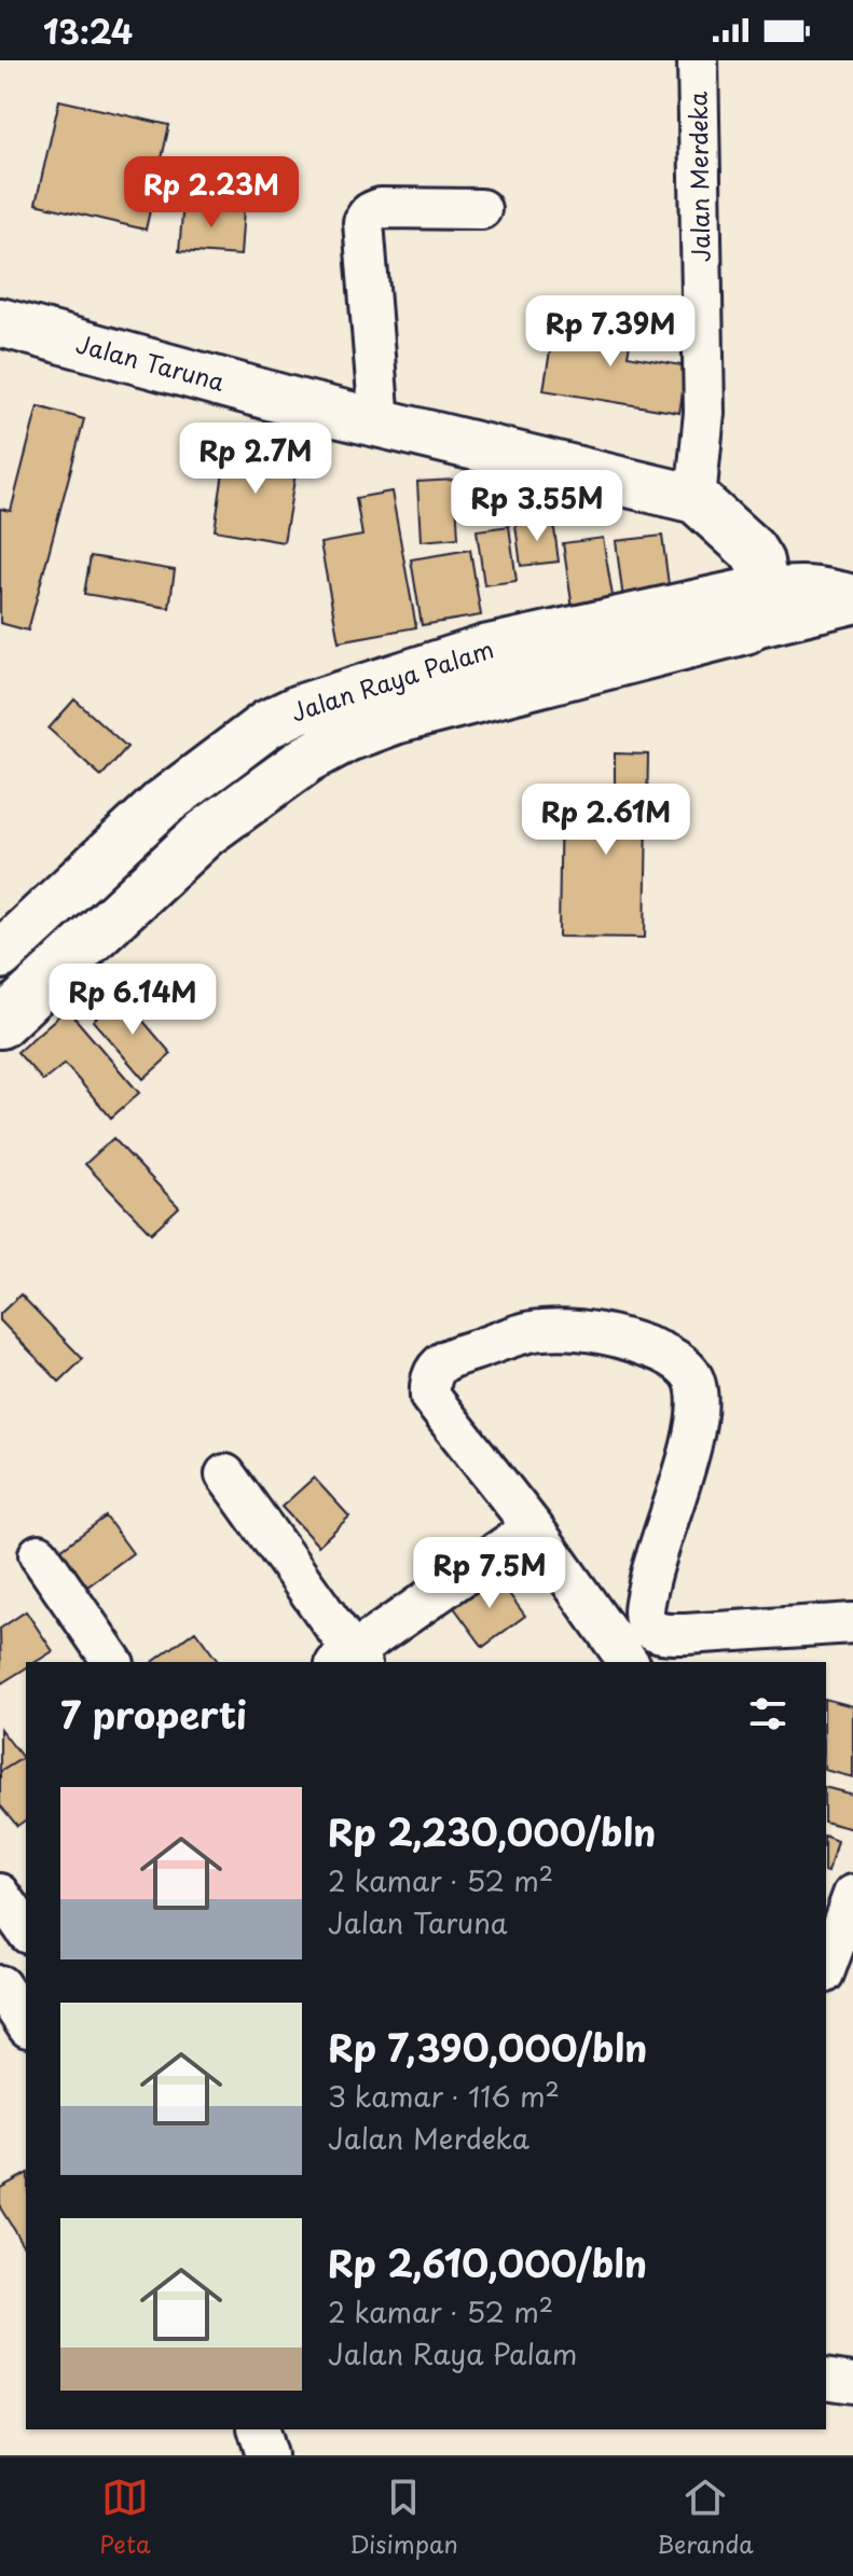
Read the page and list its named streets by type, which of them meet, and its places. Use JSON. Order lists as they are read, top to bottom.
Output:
{
  "streets": {
    "main road": ["Jalan Taruna", "Jalan Raya Palam"],
    "street": ["Jalan Merdeka"]
  },
  "crossings": [
    ["Jalan Merdeka", "Jalan Taruna"],
    ["Jalan Taruna", "Jalan Raya Palam"]
  ],
  "page": {
    "status": "13:24",
    "price": [
      "Rp 2.23M",
      "Rp 7.39M",
      "Rp 2.7M",
      "Rp 3.55M",
      "Rp 2.61M",
      "Rp 6.14M",
      "Rp 7.5M"
    ],
    "heading": "7 properti",
    "list": [
      {
        "name": "Rp 2,230,000/bln",
        "note": "2 kamar · 52 m² · Jalan Taruna"
      },
      {
        "name": "Rp 7,390,000/bln",
        "note": "3 kamar · 116 m² · Jalan Merdeka"
      },
      {
        "name": "Rp 2,610,000/bln",
        "note": "2 kamar · 52 m² · Jalan Raya Palam"
      }
    ],
    "tabs": ["Peta", "Disimpan", "Beranda"]
  }
}
